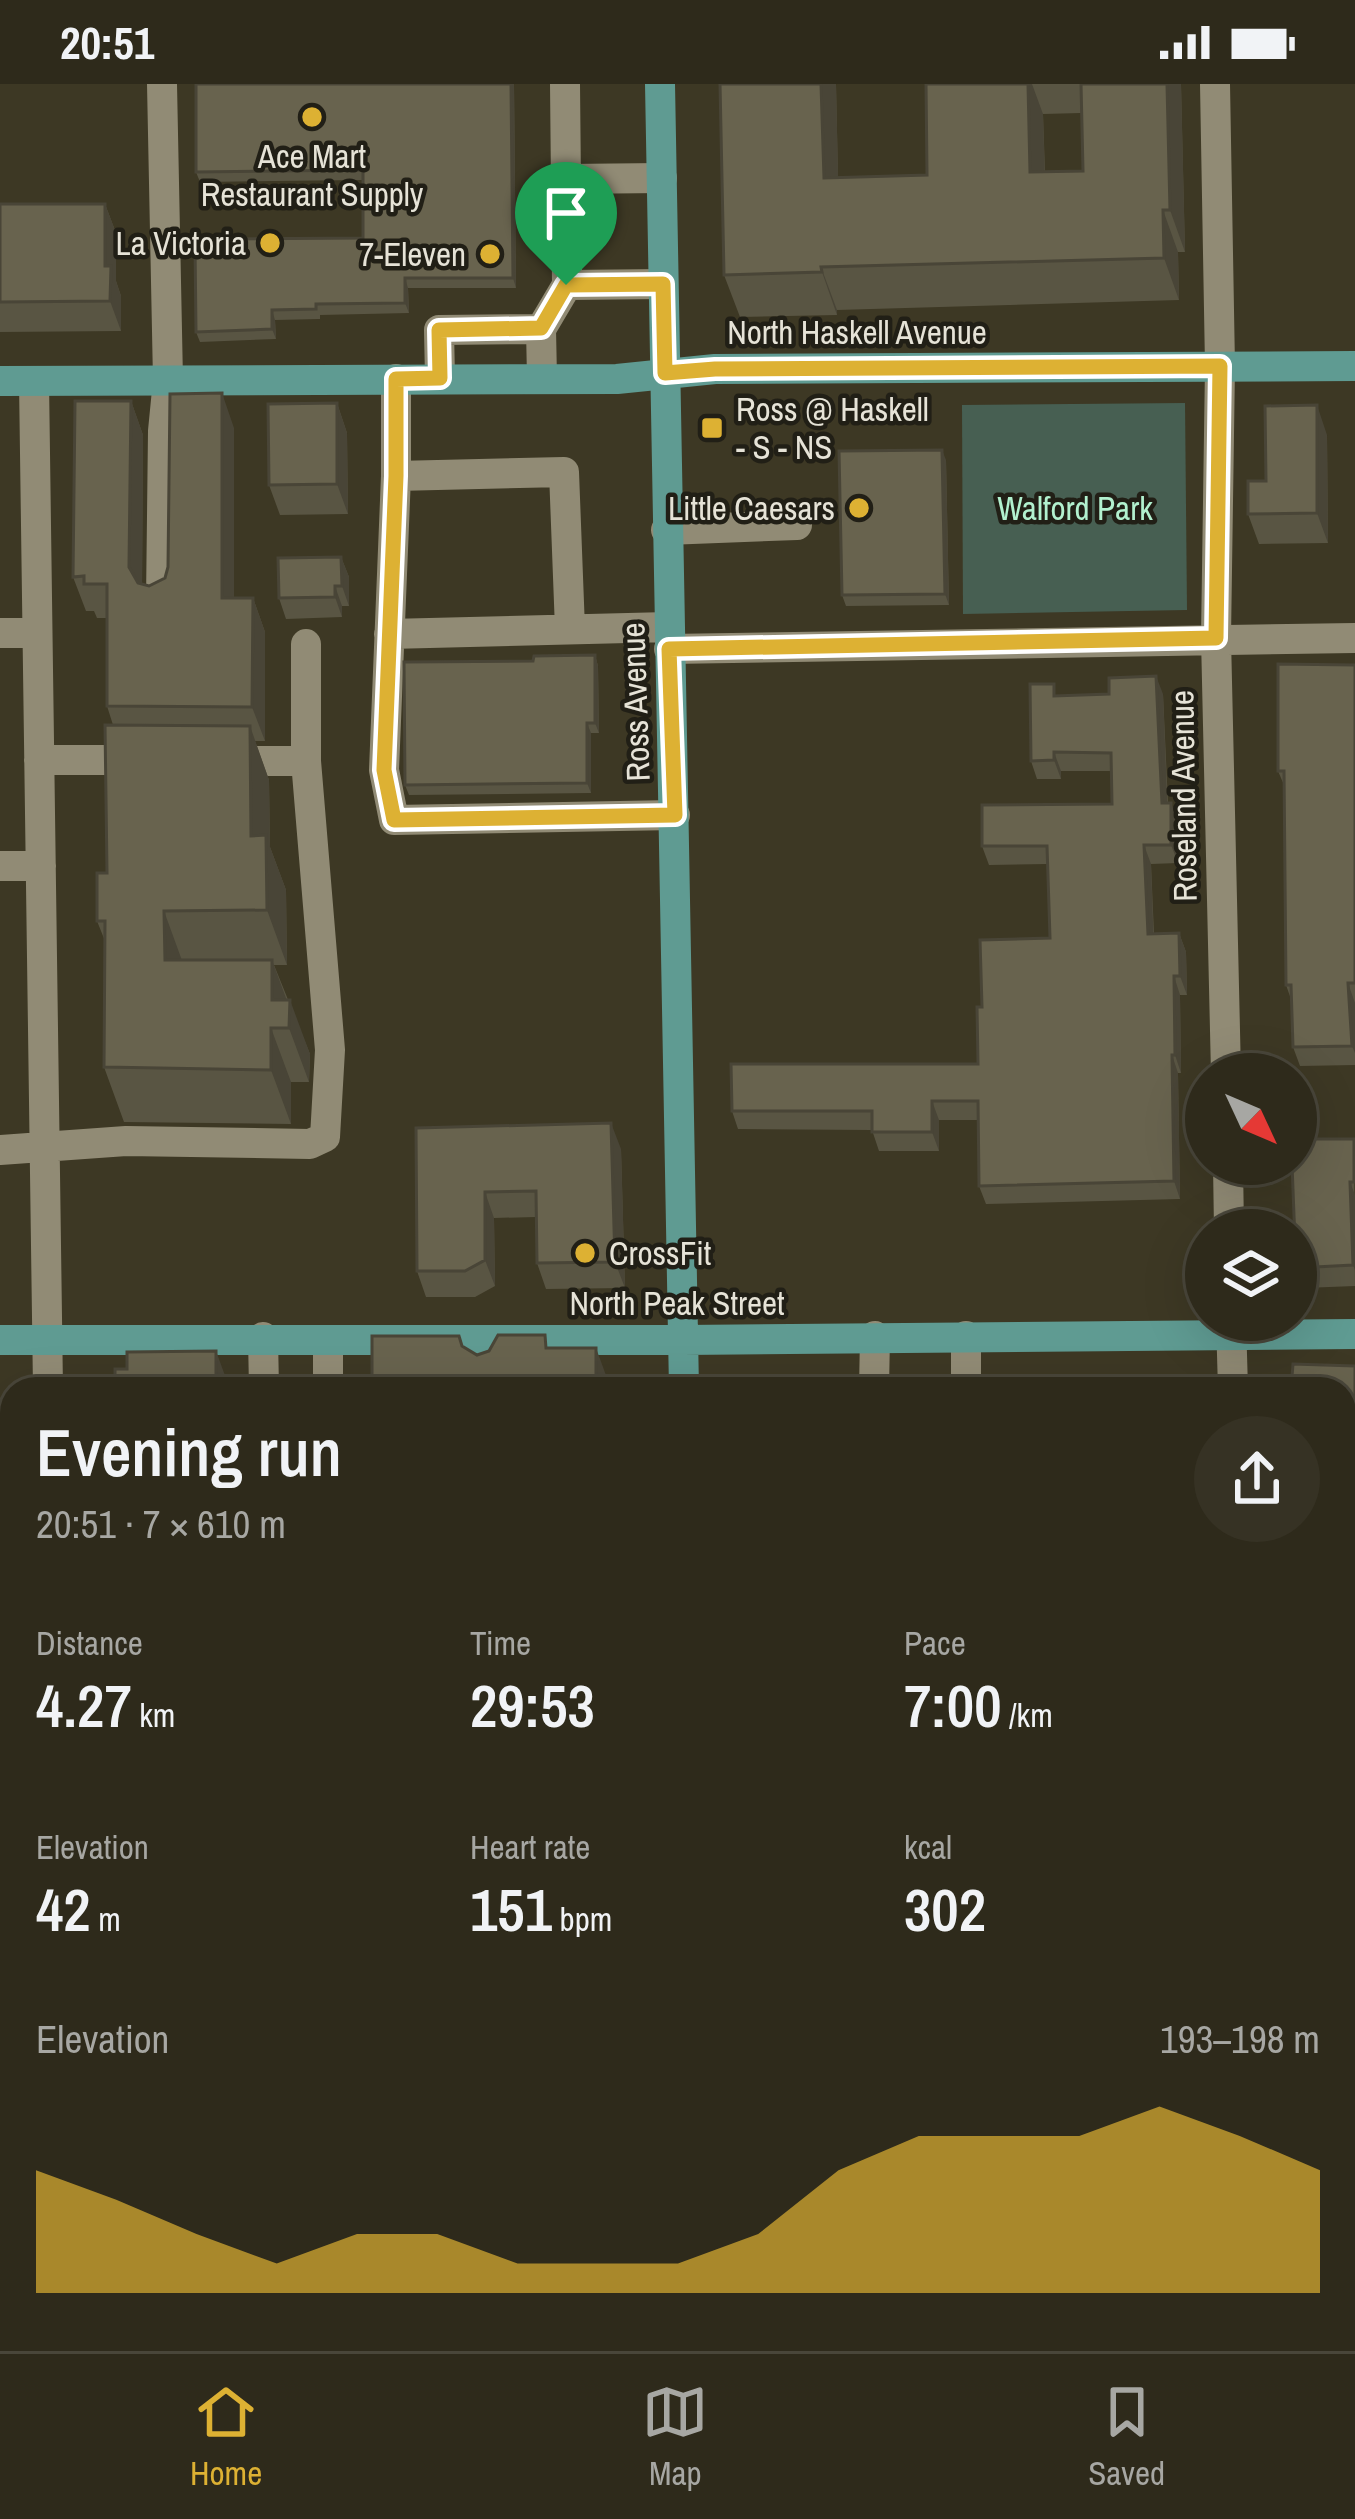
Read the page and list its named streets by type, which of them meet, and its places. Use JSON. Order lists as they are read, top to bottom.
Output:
{
  "streets": {
    "main road": ["North Haskell Avenue", "Ross Avenue", "North Peak Street"],
    "street": ["Roseland Avenue"]
  },
  "crossings": [
    ["North Haskell Avenue", "Ross Avenue"],
    ["North Haskell Avenue", "Roseland Avenue"],
    ["Ross Avenue", "North Peak Street"]
  ],
  "parks": ["Walford Park"],
  "places": {
    "other": [
      "Ace Mart Restaurant Supply",
      "La Victoria",
      "7-Eleven",
      "Little Caesars",
      "CrossFit"
    ],
    "transit": ["Ross @ Haskell - S - NS"]
  },
  "north": "bottom right",
  "page": {
    "status": "20:51",
    "heading": ["Evening run", "20:51 · 7 × 610 m"],
    "stats": [
      ["Distance", "4.27 km"],
      ["Time", "29:53"],
      ["Pace", "7:00 /km"],
      ["Elevation", "42 m"],
      ["Heart rate", "151 bpm"],
      ["kcal", "302"]
    ],
    "chart": ["Elevation", "193–198 m"],
    "tabs": ["Home", "Map", "Saved"]
  }
}
